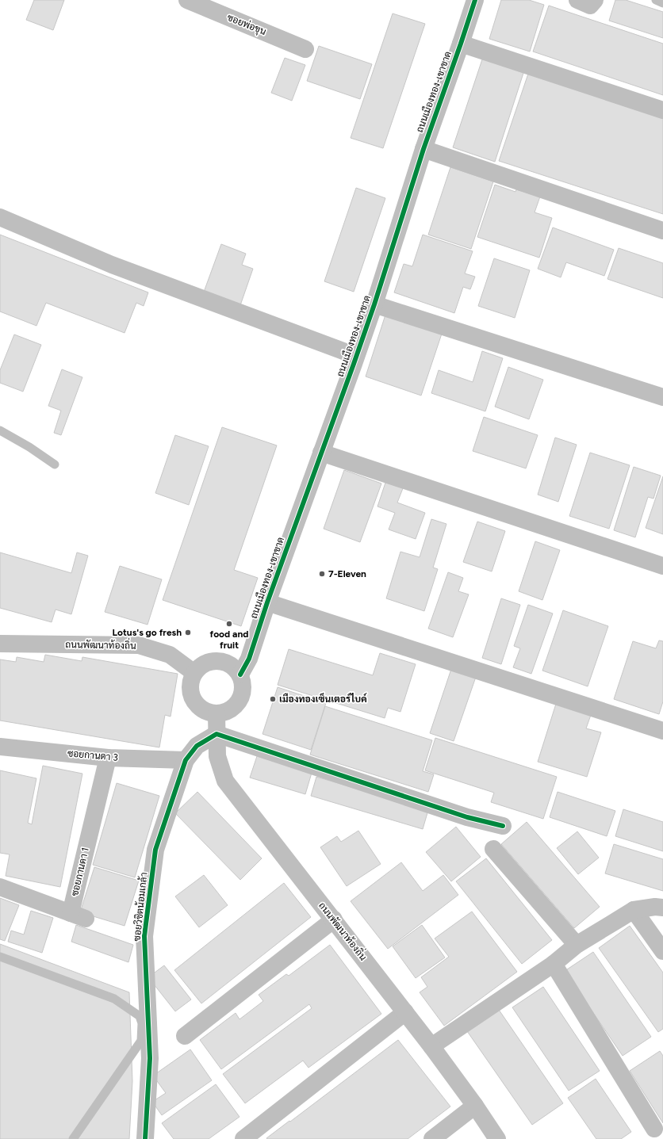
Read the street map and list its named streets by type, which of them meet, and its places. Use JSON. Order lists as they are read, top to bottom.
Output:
{
  "streets": {
    "street": [
      "ซอยพ่อขุน",
      "ถนนเมืองทอง-เขาขาด",
      "ถนนพัฒนาท้องถิ่น",
      "ซอยกานดา 3",
      "ซอยกานดา 1",
      "ซอยวิชิตน้อมเกล้า"
    ]
  },
  "crossings": [
    ["ถนนเมืองทอง-เขาขาด", "ถนนพัฒนาท้องถิ่น"],
    ["ถนนพัฒนาท้องถิ่น", "ซอยวิชิตน้อมเกล้า"],
    ["ซอยกานดา 3", "ซอยกานดา 1"],
    ["ซอยกานดา 3", "ซอยวิชิตน้อมเกล้า"]
  ],
  "places": [
    "7-Eleven",
    "food and fruit",
    "Lotus's go fresh",
    "เมืองทองเซ็นเตอร์ไบค์"
  ]
}
